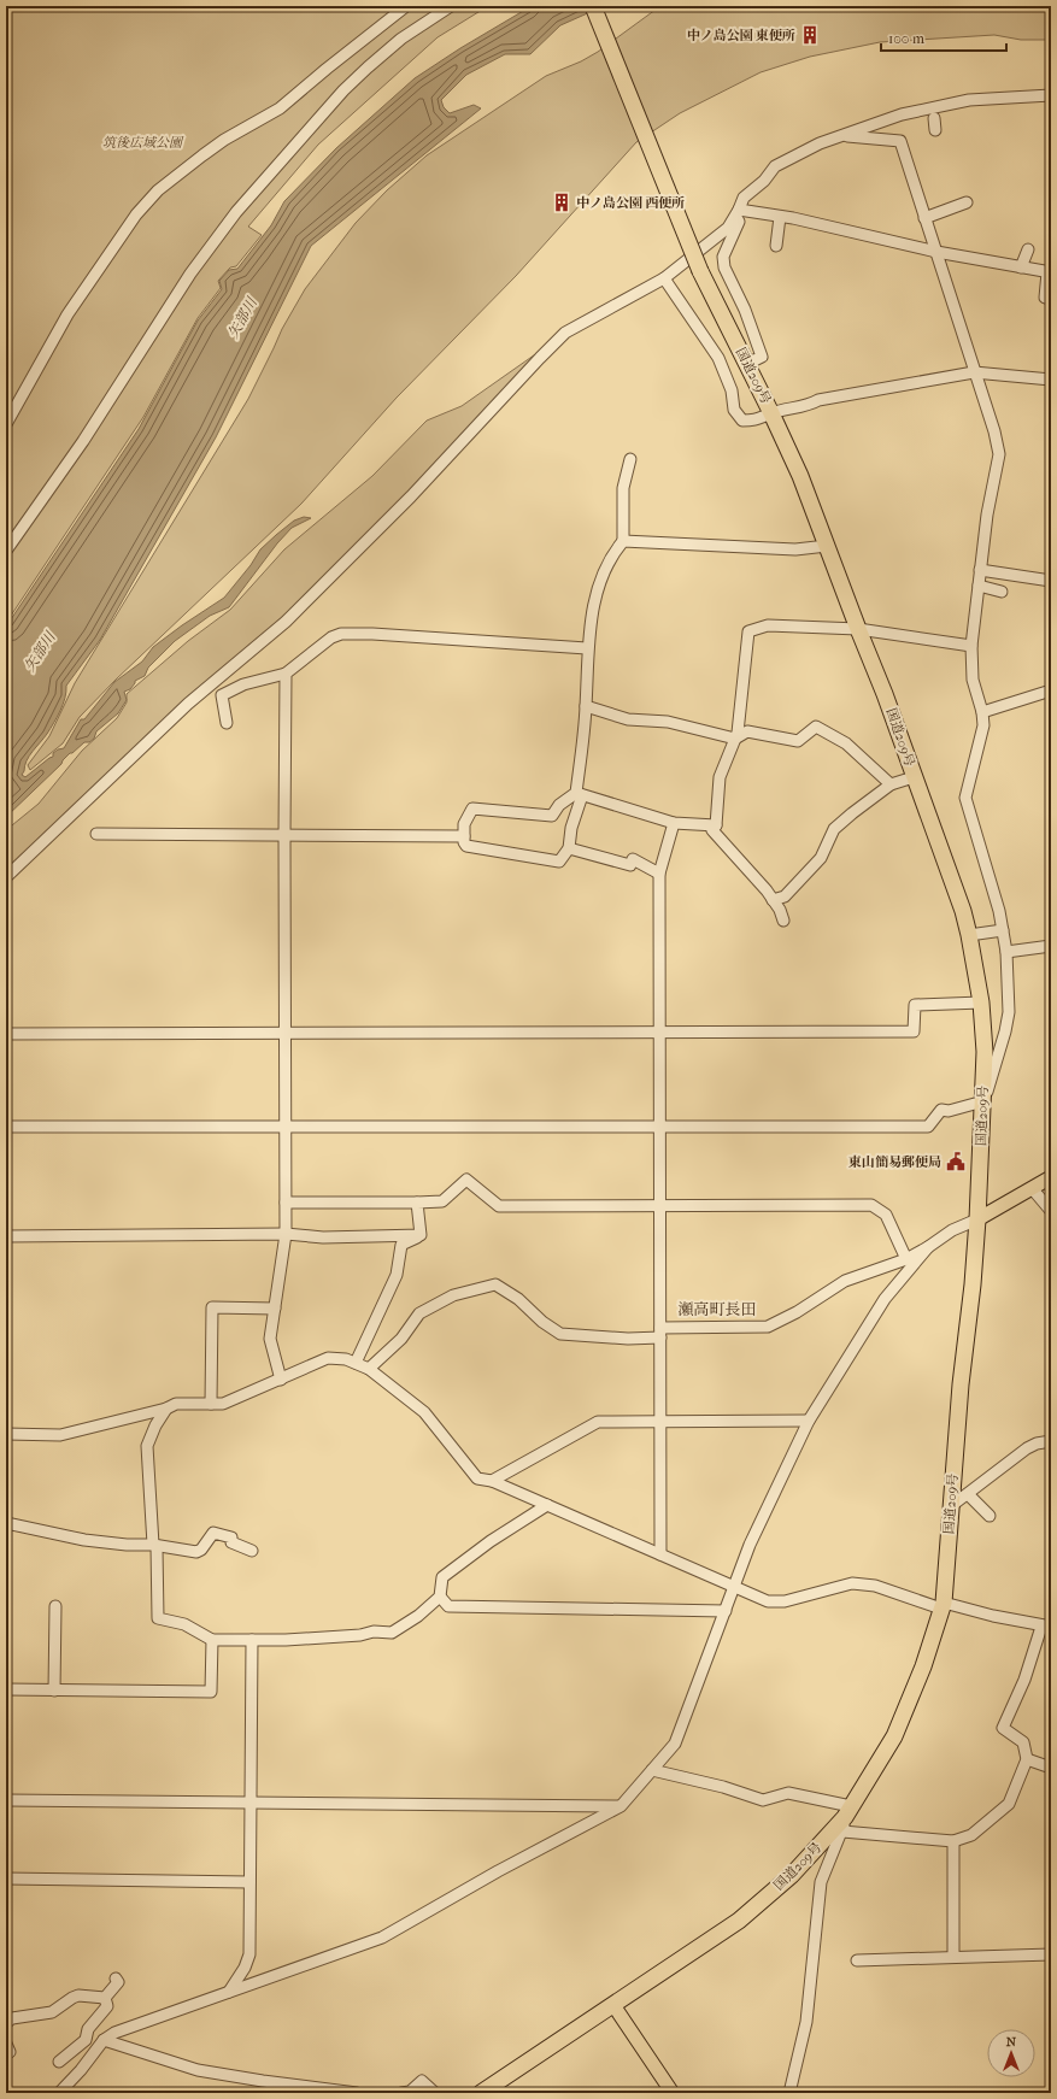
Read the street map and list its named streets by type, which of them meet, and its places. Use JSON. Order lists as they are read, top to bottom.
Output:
{
  "streets": {
    "highway": ["国道209号"]
  },
  "districts": ["瀬高町長田"],
  "water": ["矢部川"],
  "parks": ["筑後広域公園"],
  "places": {
    "building": ["中ノ島公園 東便所", "中ノ島公園 西便所"],
    "public building": ["東山簡易郵便局"]
  },
  "scale_bar": "100 m",
  "north": "top"
}
